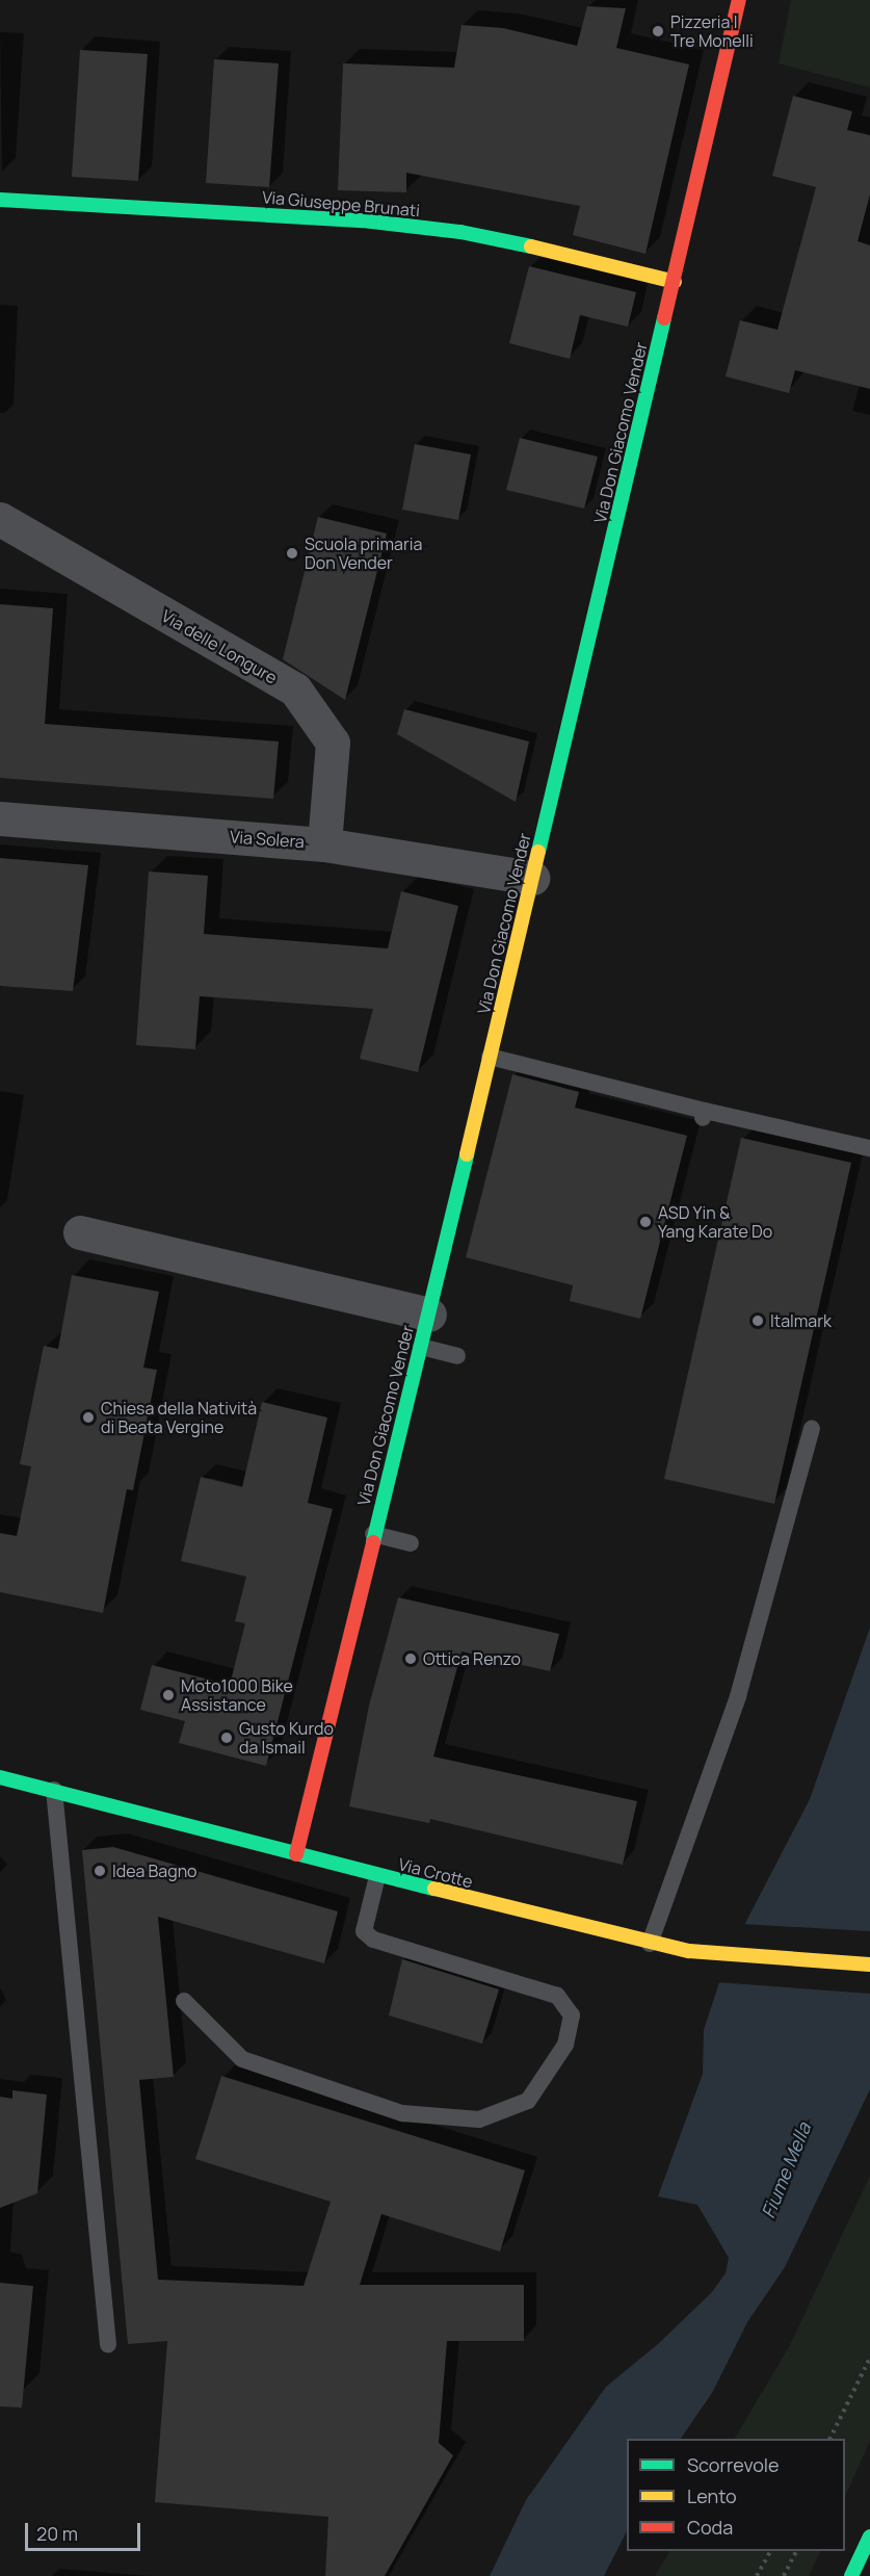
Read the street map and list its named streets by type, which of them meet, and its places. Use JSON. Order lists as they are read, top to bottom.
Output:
{
  "streets": {
    "main road": ["Via Giuseppe Brunati", "Via Don Giacomo Vender", "Via Crotte"],
    "street": ["Via delle Longure", "Via Solera"]
  },
  "crossings": [
    ["Via Giuseppe Brunati", "Via Don Giacomo Vender"],
    ["Via Don Giacomo Vender", "Via Solera"],
    ["Via Don Giacomo Vender", "Via Crotte"],
    ["Via delle Longure", "Via Solera"]
  ],
  "water": ["Fiume Mella"],
  "places": [
    "Pizzeria I Tre Monelli",
    "Scuola primaria Don Vender",
    "ASD Yin & Yang Karate Do",
    "Italmark",
    "Chiesa della Natività di Beata Vergine",
    "Ottica Renzo",
    "Moto1000 Bike Assistance",
    "Gusto Kurdo da Ismail",
    "Idea Bagno"
  ],
  "legend": ["Scorrevole", "Lento", "Coda"],
  "scale_bar": "20 m"
}
